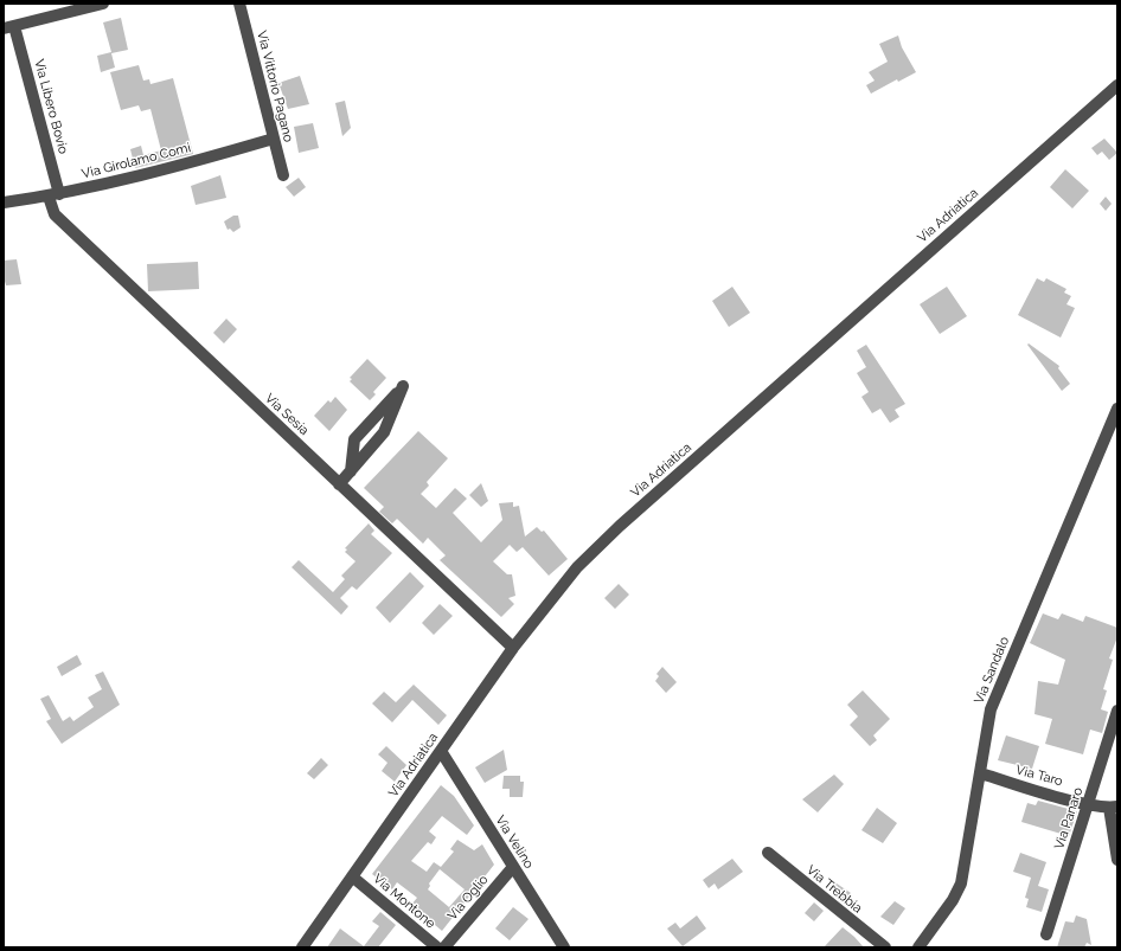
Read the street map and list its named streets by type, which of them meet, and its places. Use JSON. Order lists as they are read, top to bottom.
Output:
{
  "streets": {
    "street": [
      "Via Vittorio Pagano",
      "Via Libero Bovio",
      "Via Girolamo Comi",
      "Via Adriatica",
      "Via Sesia",
      "Via Sandalo",
      "Via Taro",
      "Via Panaro",
      "Via Velino",
      "Via Trebbia",
      "Via Oglio",
      "Via Montone"
    ]
  },
  "crossings": [
    ["Via Vittorio Pagano", "Via Girolamo Comi"],
    ["Via Libero Bovio", "Via Girolamo Comi"],
    ["Via Libero Bovio", "Via Sesia"],
    ["Via Girolamo Comi", "Via Sesia"],
    ["Via Adriatica", "Via Sesia"],
    ["Via Adriatica", "Via Velino"],
    ["Via Adriatica", "Via Montone"],
    ["Via Sandalo", "Via Taro"],
    ["Via Taro", "Via Panaro"],
    ["Via Velino", "Via Oglio"]
  ]
}
